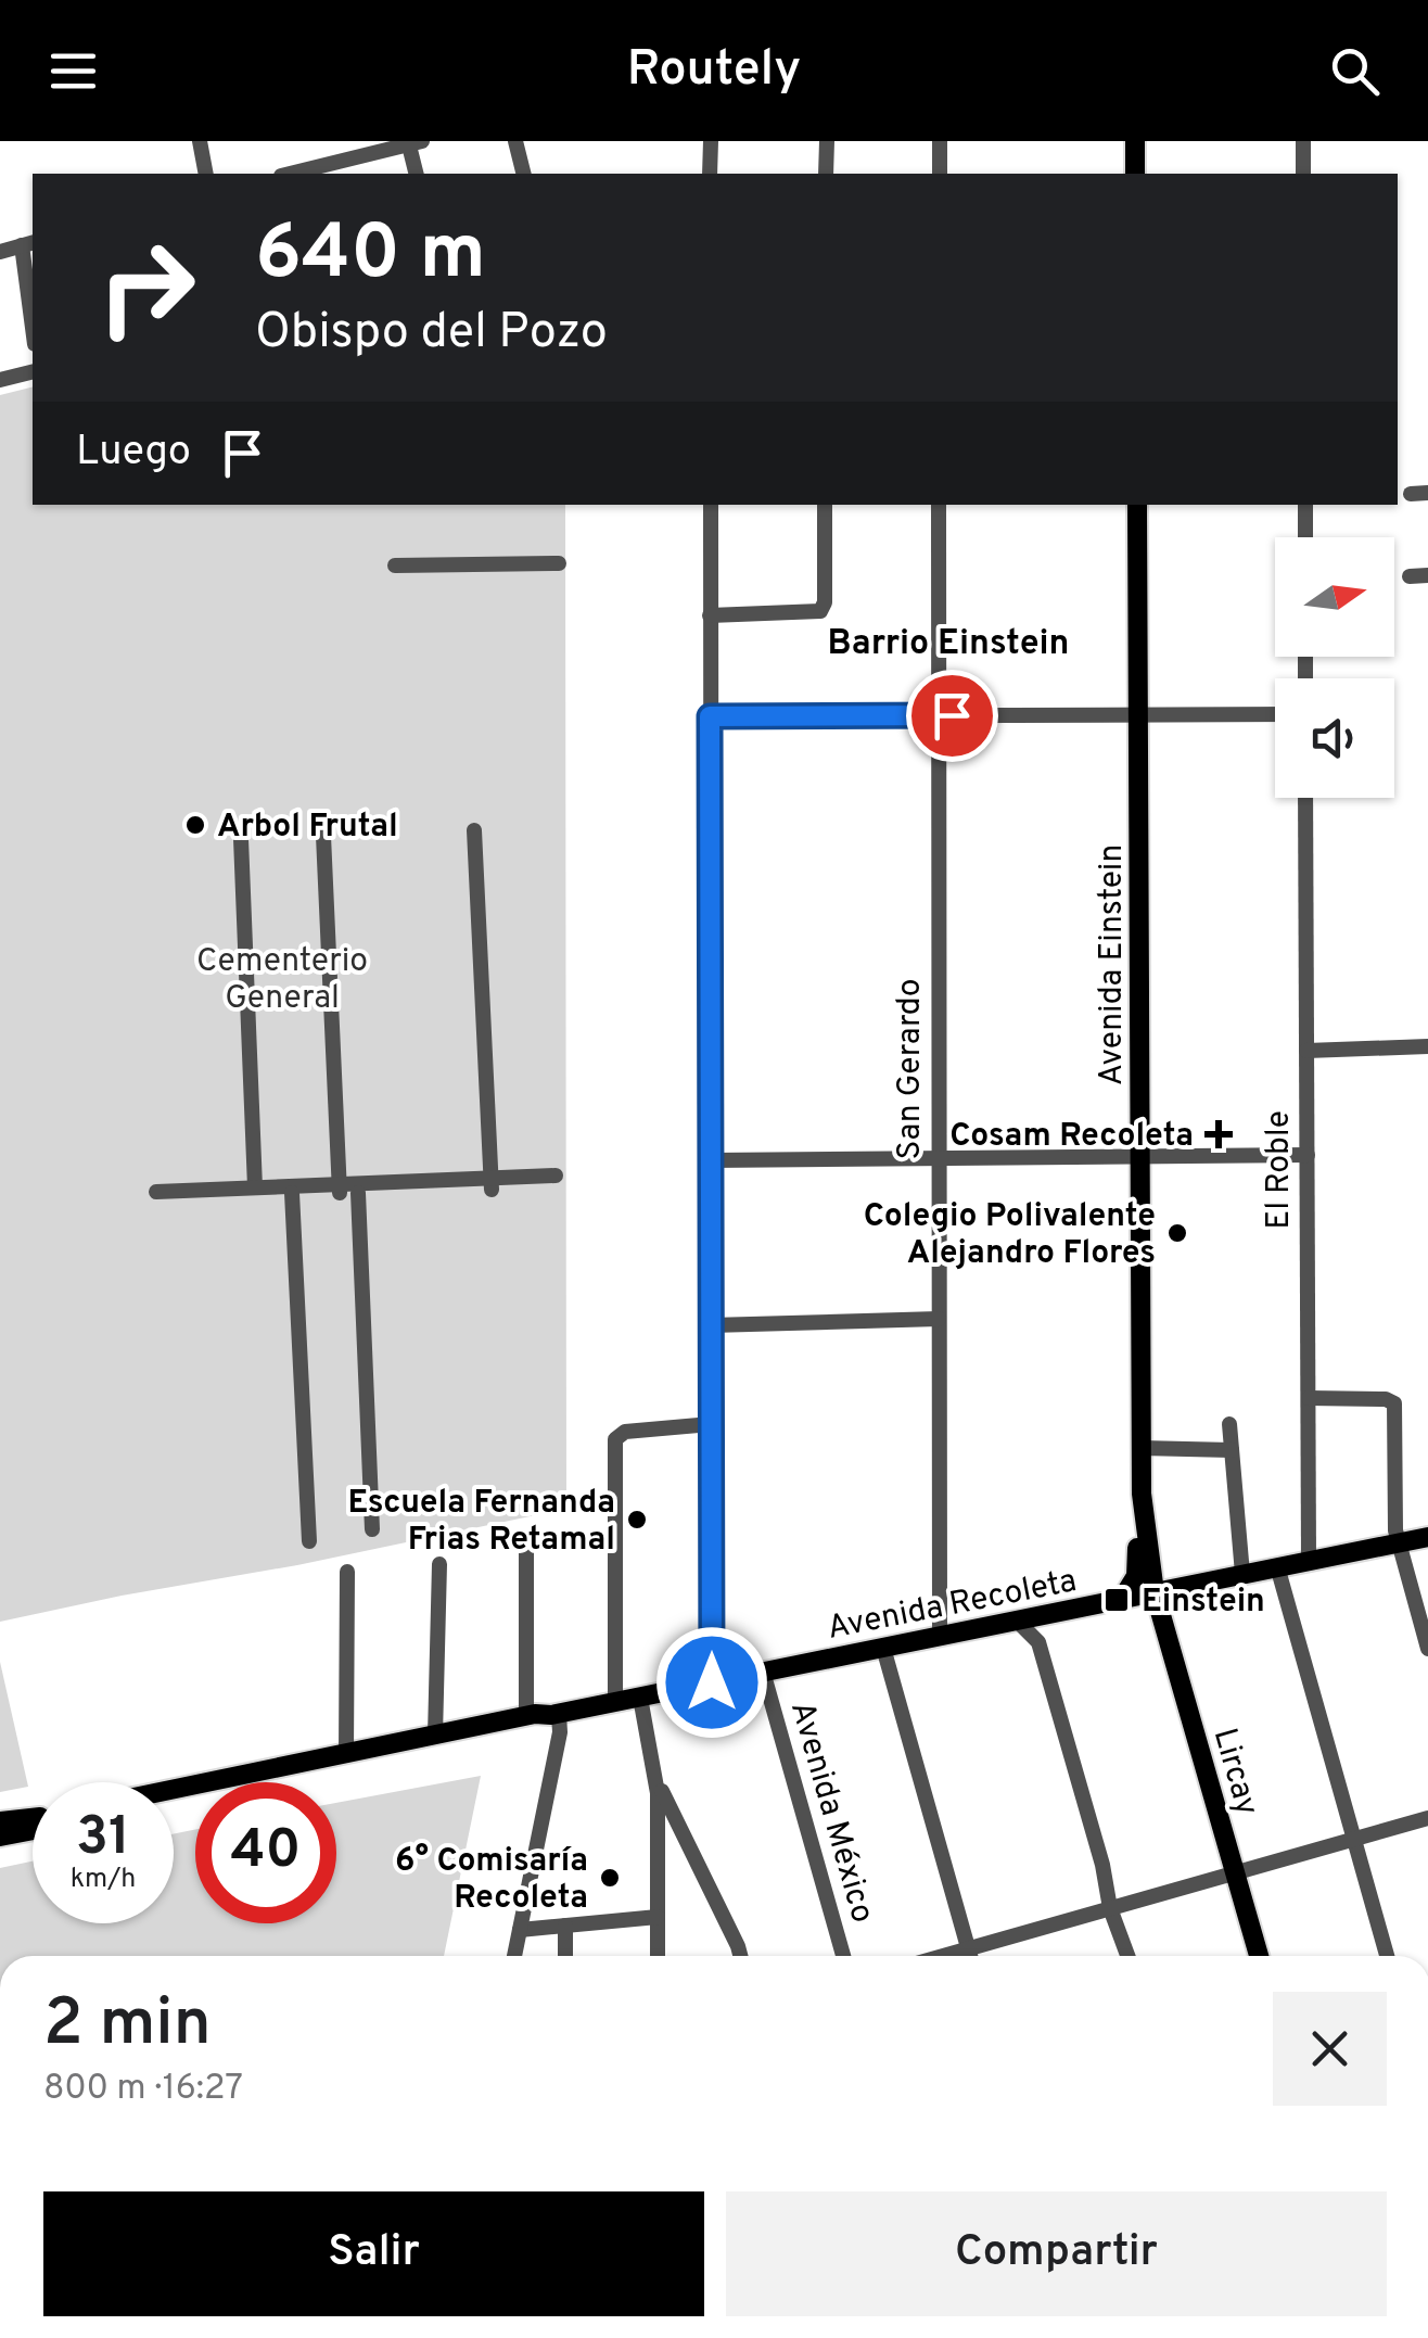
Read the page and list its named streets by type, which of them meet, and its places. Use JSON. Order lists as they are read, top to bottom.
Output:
{
  "streets": {
    "main road": ["Avenida Einstein", "Avenida Recoleta", "Lircay"],
    "street": ["San Gerardo", "El Roble", "Avenida México"]
  },
  "crossings": [
    ["Avenida Einstein", "Avenida Recoleta"],
    ["Avenida Einstein", "Lircay"],
    ["San Gerardo", "Avenida Recoleta"],
    ["El Roble", "Avenida Recoleta"],
    ["Avenida Recoleta", "Lircay"],
    ["Avenida Recoleta", "Avenida México"]
  ],
  "districts": ["Barrio Einstein"],
  "parks": ["Cementerio General"],
  "places": {
    "other": [
      "Arbol Frutal",
      "Colegio Polivalente Alejandro Flores",
      "Escuela Fernanda Frias Retamal",
      "6° Comisaría Recoleta"
    ],
    "health": ["Cosam Recoleta"],
    "transit": ["Einstein"]
  },
  "north": "right",
  "page": {
    "header": "Routely",
    "turn": ["640 m", "Obispo del Pozo"],
    "then": "Luego",
    "speed": "31 km/h",
    "limit": "40",
    "heading": ["2 min", "800 m · 16:27"],
    "buttons": ["Salir", "Compartir"]
  }
}
